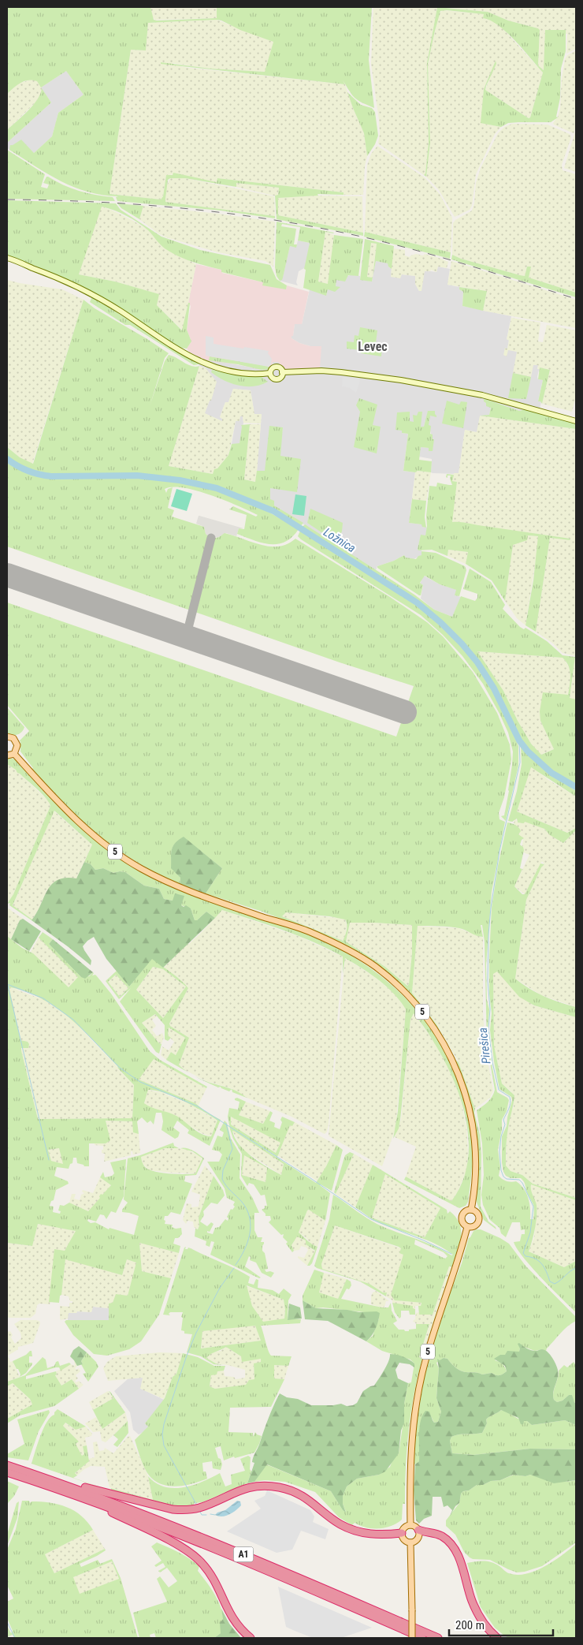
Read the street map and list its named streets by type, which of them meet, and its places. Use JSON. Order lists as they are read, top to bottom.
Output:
{
  "streets": {
    "highway": ["A1"],
    "main road": ["5"]
  },
  "districts": ["Levec"],
  "water": ["Ložnica", "Pirešica"],
  "scale_bar": "200 m"
}
